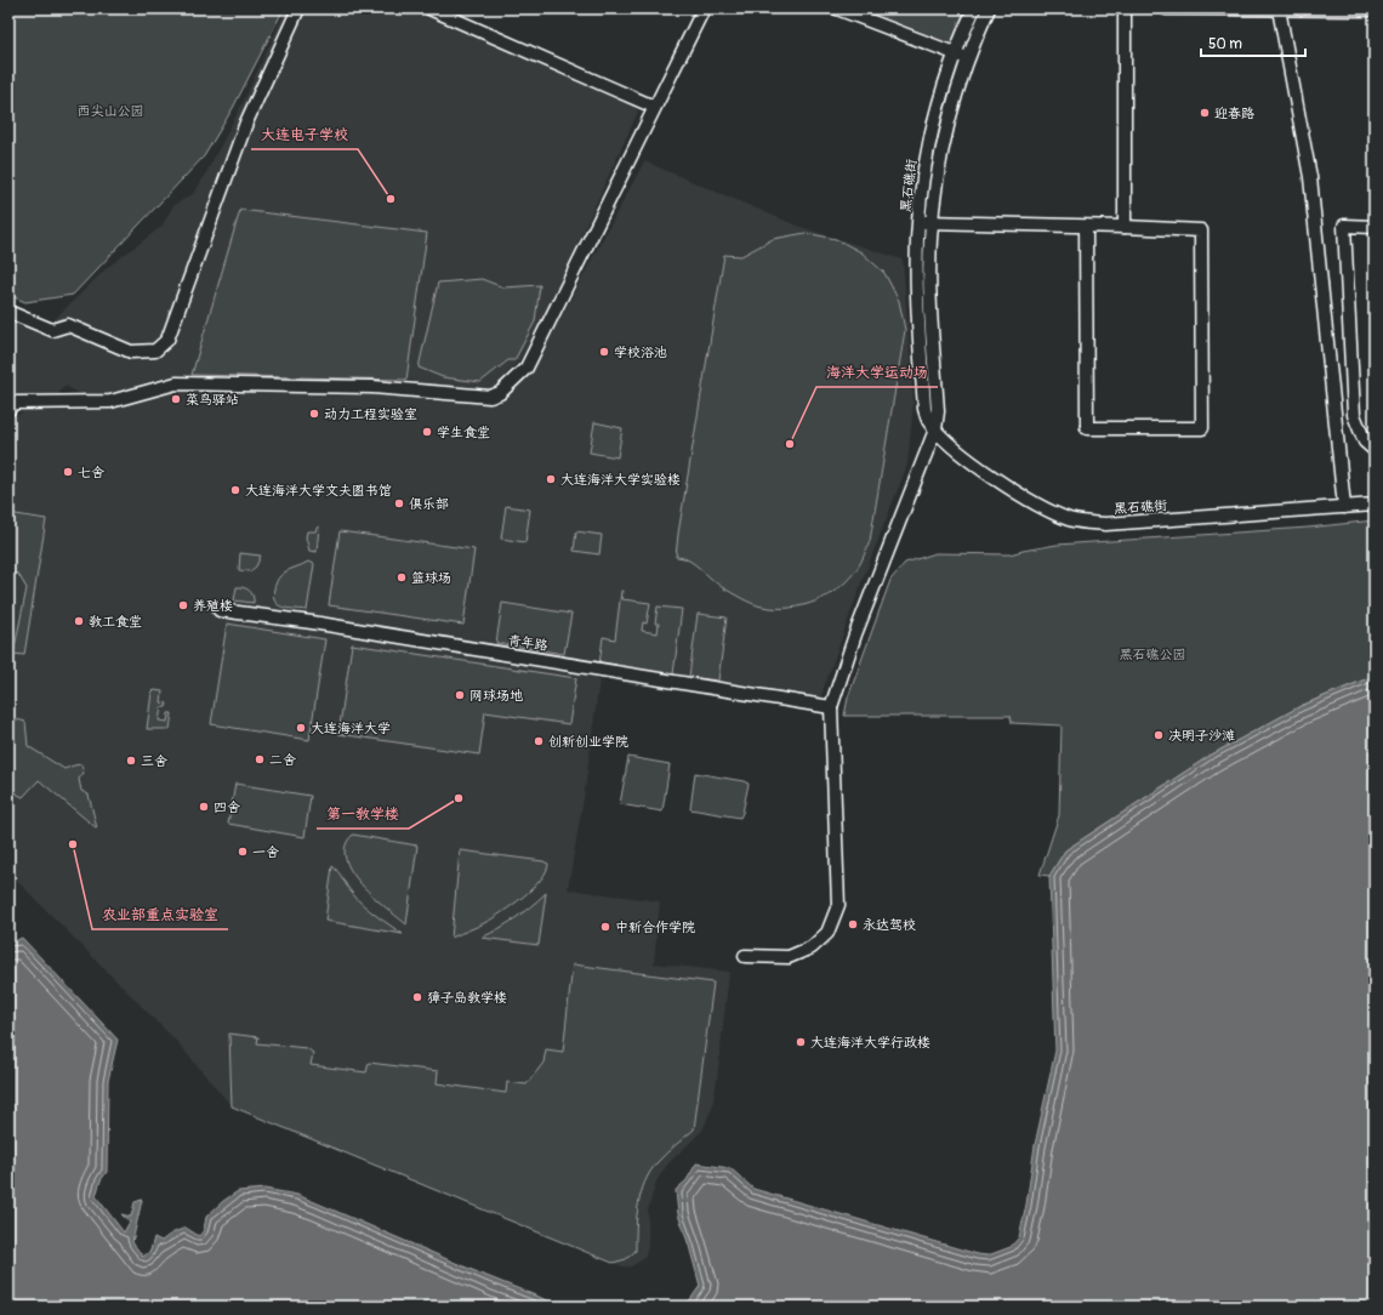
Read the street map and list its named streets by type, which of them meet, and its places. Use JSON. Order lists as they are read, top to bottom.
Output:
{
  "streets": {
    "street": ["黑石礁街", "青年路"]
  },
  "parks": ["西尖山公园", "黑石礁公园"],
  "places": [
    "迎春路",
    "大连电子学校",
    "学校浴池",
    "菜鸟驿站",
    "动力工程实验室",
    "学生食堂",
    "海洋大学运动场",
    "七舍",
    "大连海洋大学实验楼",
    "大连海洋大学文夫图书馆",
    "俱乐部",
    "篮球场",
    "养殖楼",
    "教工食堂",
    "网球场地",
    "大连海洋大学",
    "决明子沙滩",
    "创新创业学院",
    "二舍",
    "三舍",
    "第一教学楼",
    "四舍",
    "农业部重点实验室",
    "一舍",
    "永达驾校",
    "中新合作学院",
    "獐子岛教学楼",
    "大连海洋大学行政楼"
  ],
  "scale_bar": "50 m"
}
